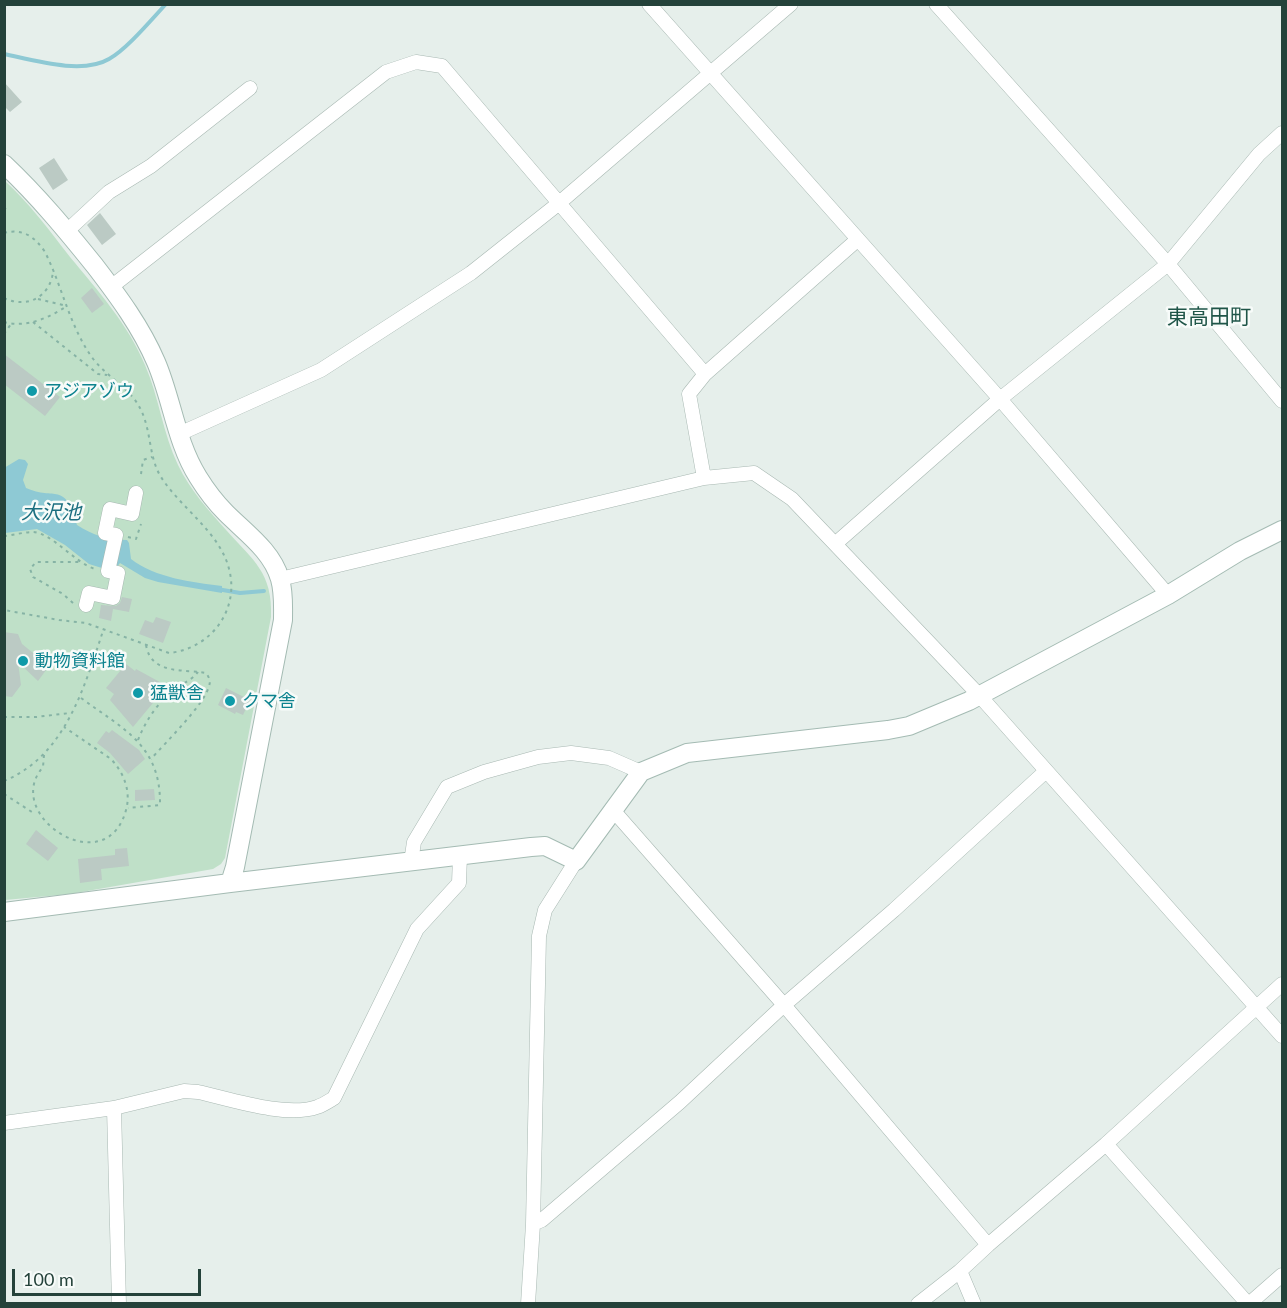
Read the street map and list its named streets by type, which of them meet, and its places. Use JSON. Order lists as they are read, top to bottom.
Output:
{
  "districts": ["東高田町"],
  "water": ["大沢池"],
  "places": [
    "アジアゾウ",
    "動物資料館",
    "猛獣舎",
    "クマ舎"
  ],
  "scale_bar": "100 m"
}
